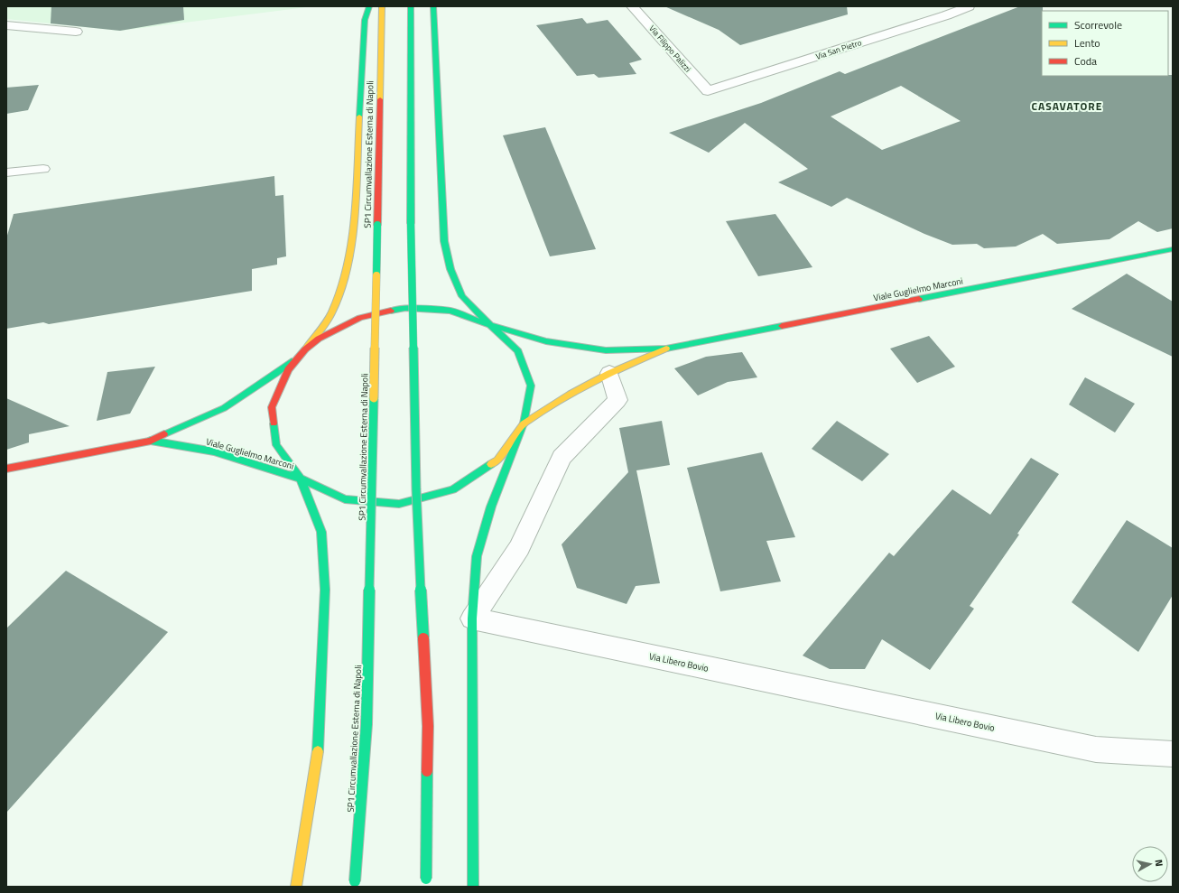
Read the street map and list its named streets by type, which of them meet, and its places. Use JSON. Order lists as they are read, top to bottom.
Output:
{
  "streets": {
    "main road": ["SP1 Circumvallazione Esterna di Napoli", "Viale Guglielmo Marconi"],
    "street": ["Via Filippo Palizzi", "Via San Pietro", "Via Libero Bovio"]
  },
  "crossings": [
    ["Via Filippo Palizzi", "Via San Pietro"]
  ],
  "districts": ["CASAVATORE"],
  "legend": ["Scorrevole", "Lento", "Coda"],
  "north": "right"
}
